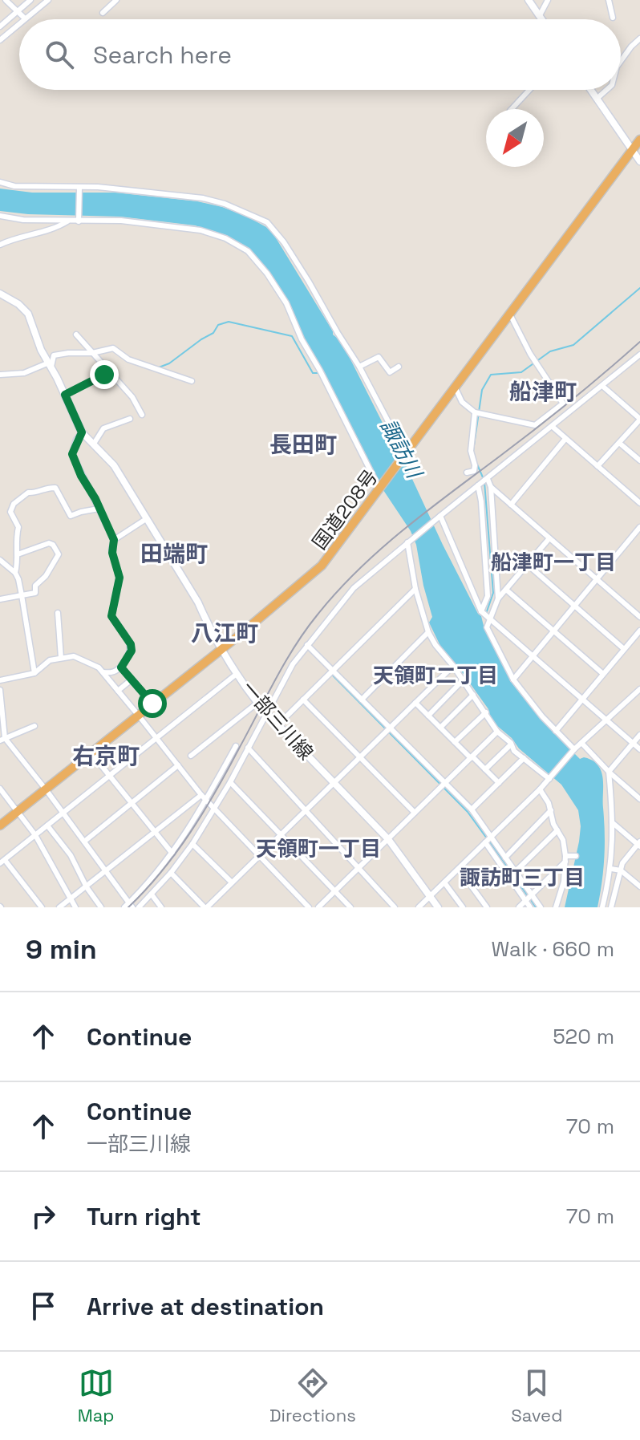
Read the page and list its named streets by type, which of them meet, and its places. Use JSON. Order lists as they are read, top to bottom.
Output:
{
  "streets": {
    "highway": ["国道208号"],
    "main road": ["一部三川線"]
  },
  "crossings": [
    ["国道208号", "一部三川線"]
  ],
  "districts": [
    "船津町",
    "長田町",
    "田端町",
    "船津町一丁目",
    "八江町",
    "天領町二丁目",
    "右京町",
    "天領町一丁目",
    "諏訪町三丁目"
  ],
  "water": ["諏訪川"],
  "north": "bottom left",
  "page": {
    "search": "Search here",
    "heading": ["9 min", "Walk · 660 m"],
    "list": [
      ["Continue", "520 m"],
      ["Continue", "一部三川線", "70 m"],
      ["Turn right", "70 m"],
      "Arrive at destination"
    ],
    "nav": ["Map", "Directions", "Saved"]
  }
}
